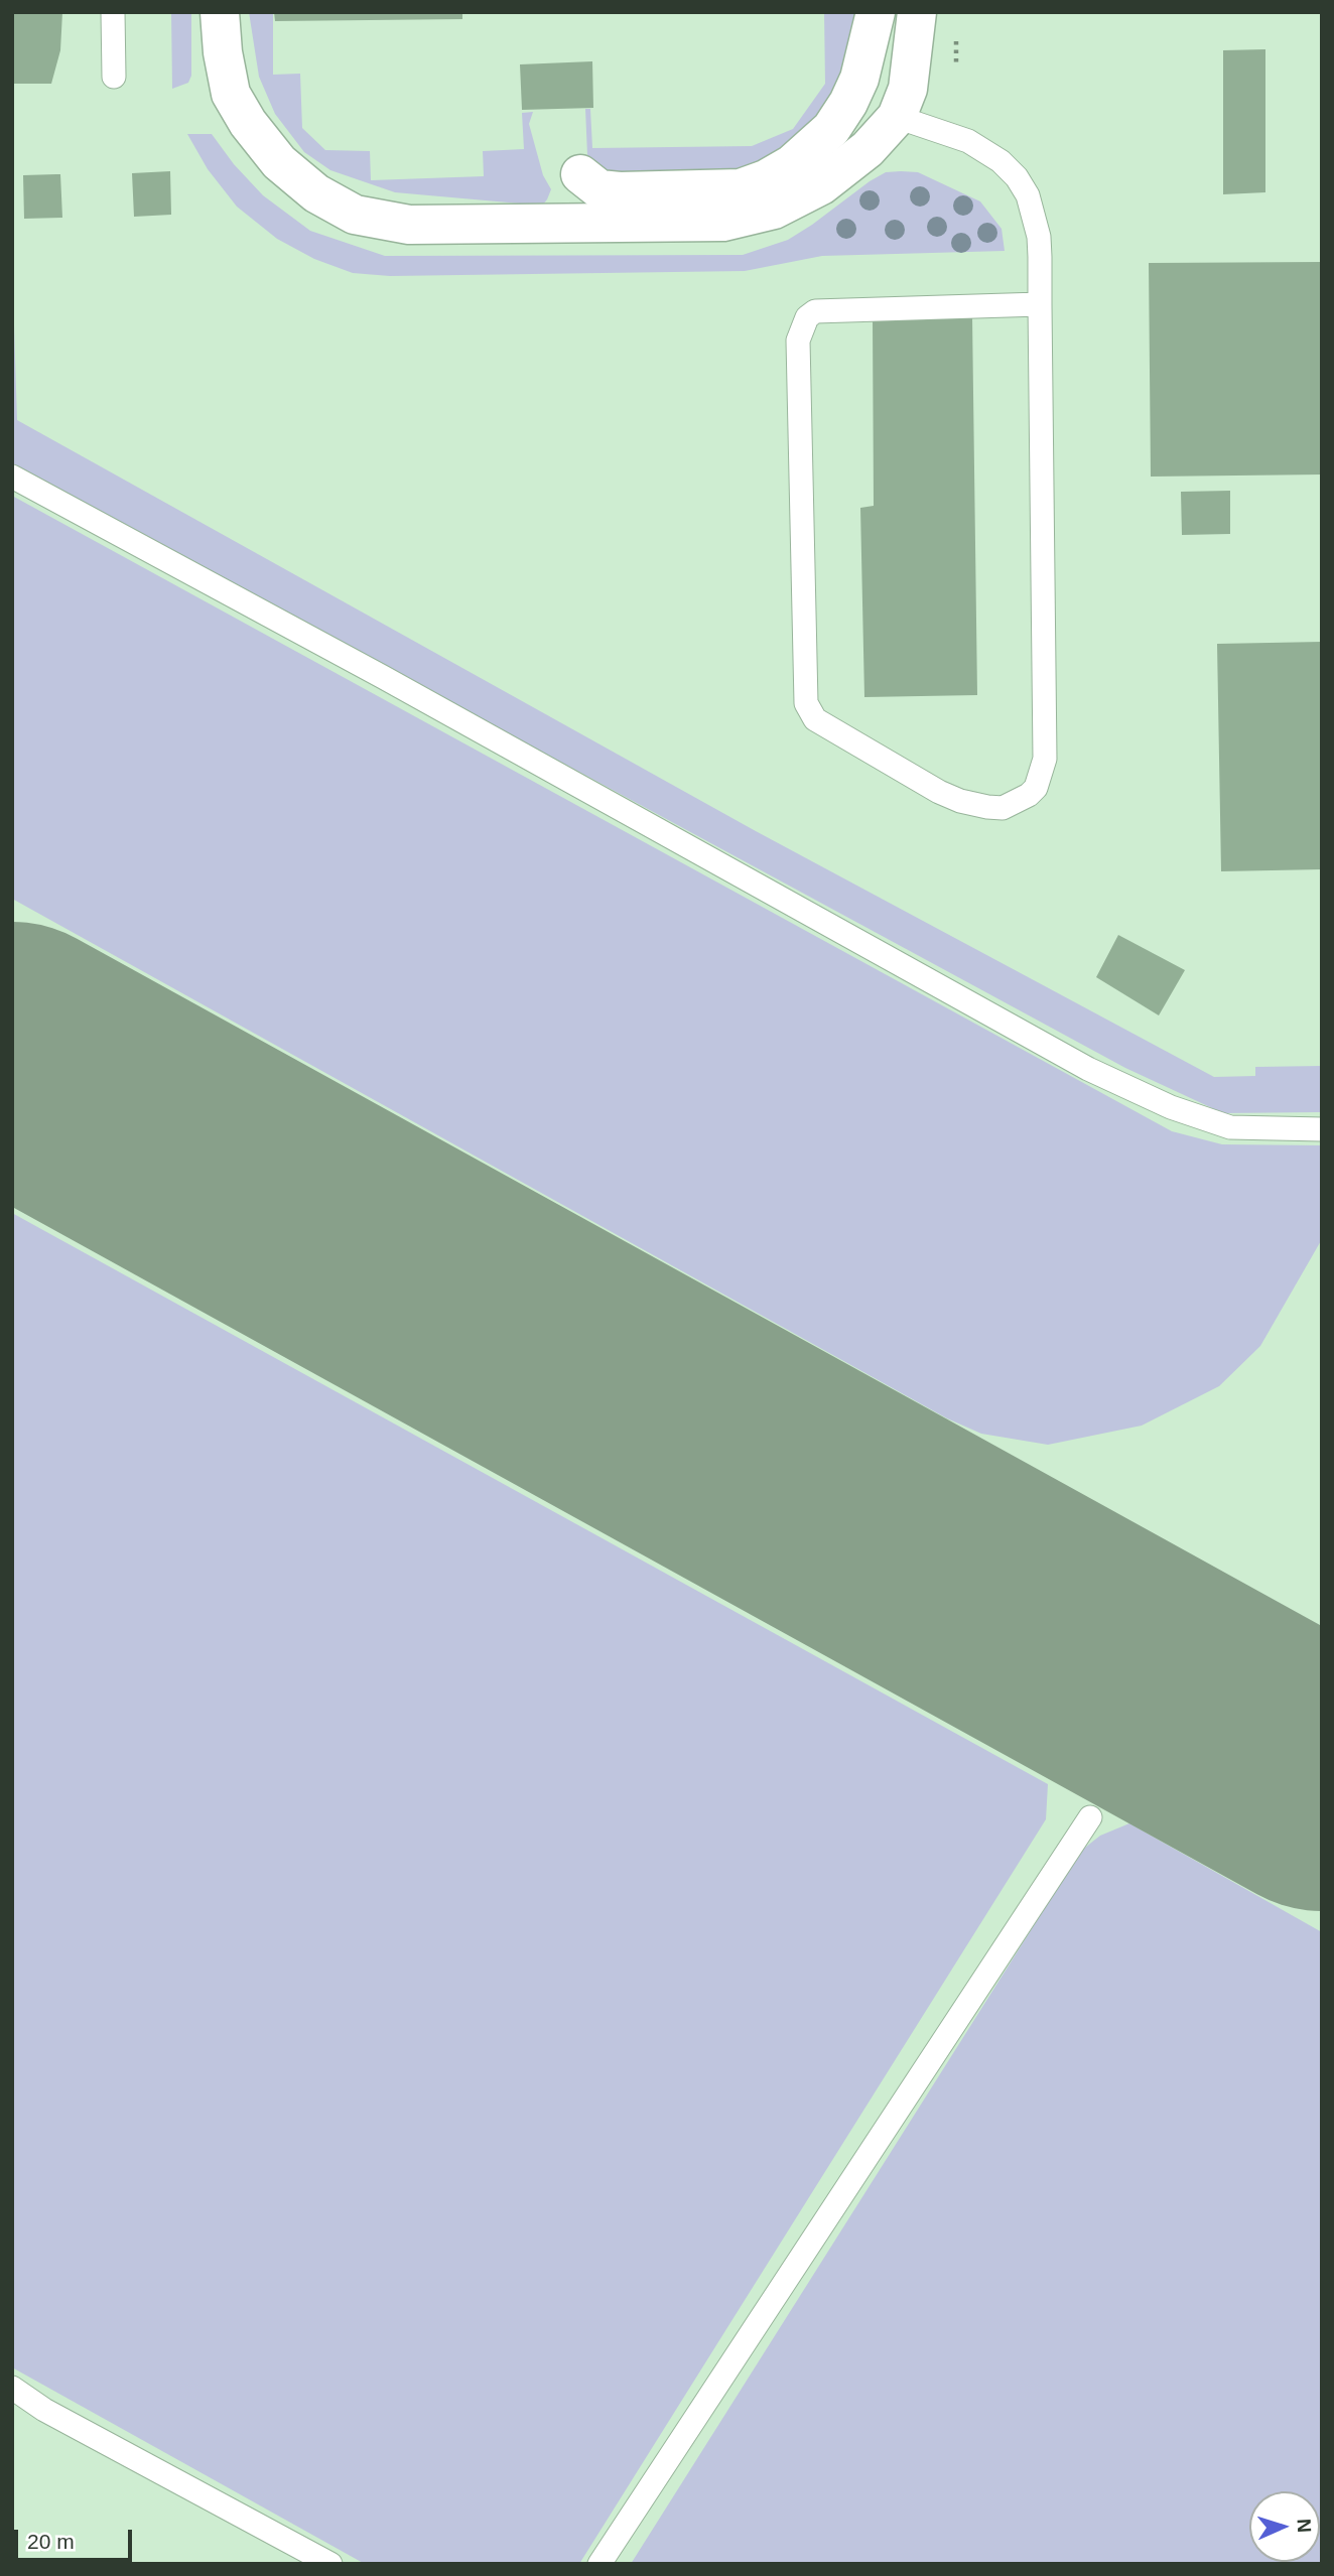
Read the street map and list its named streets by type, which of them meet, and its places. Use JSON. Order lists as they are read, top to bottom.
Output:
{
  "scale_bar": "20 m",
  "north": "right"
}
